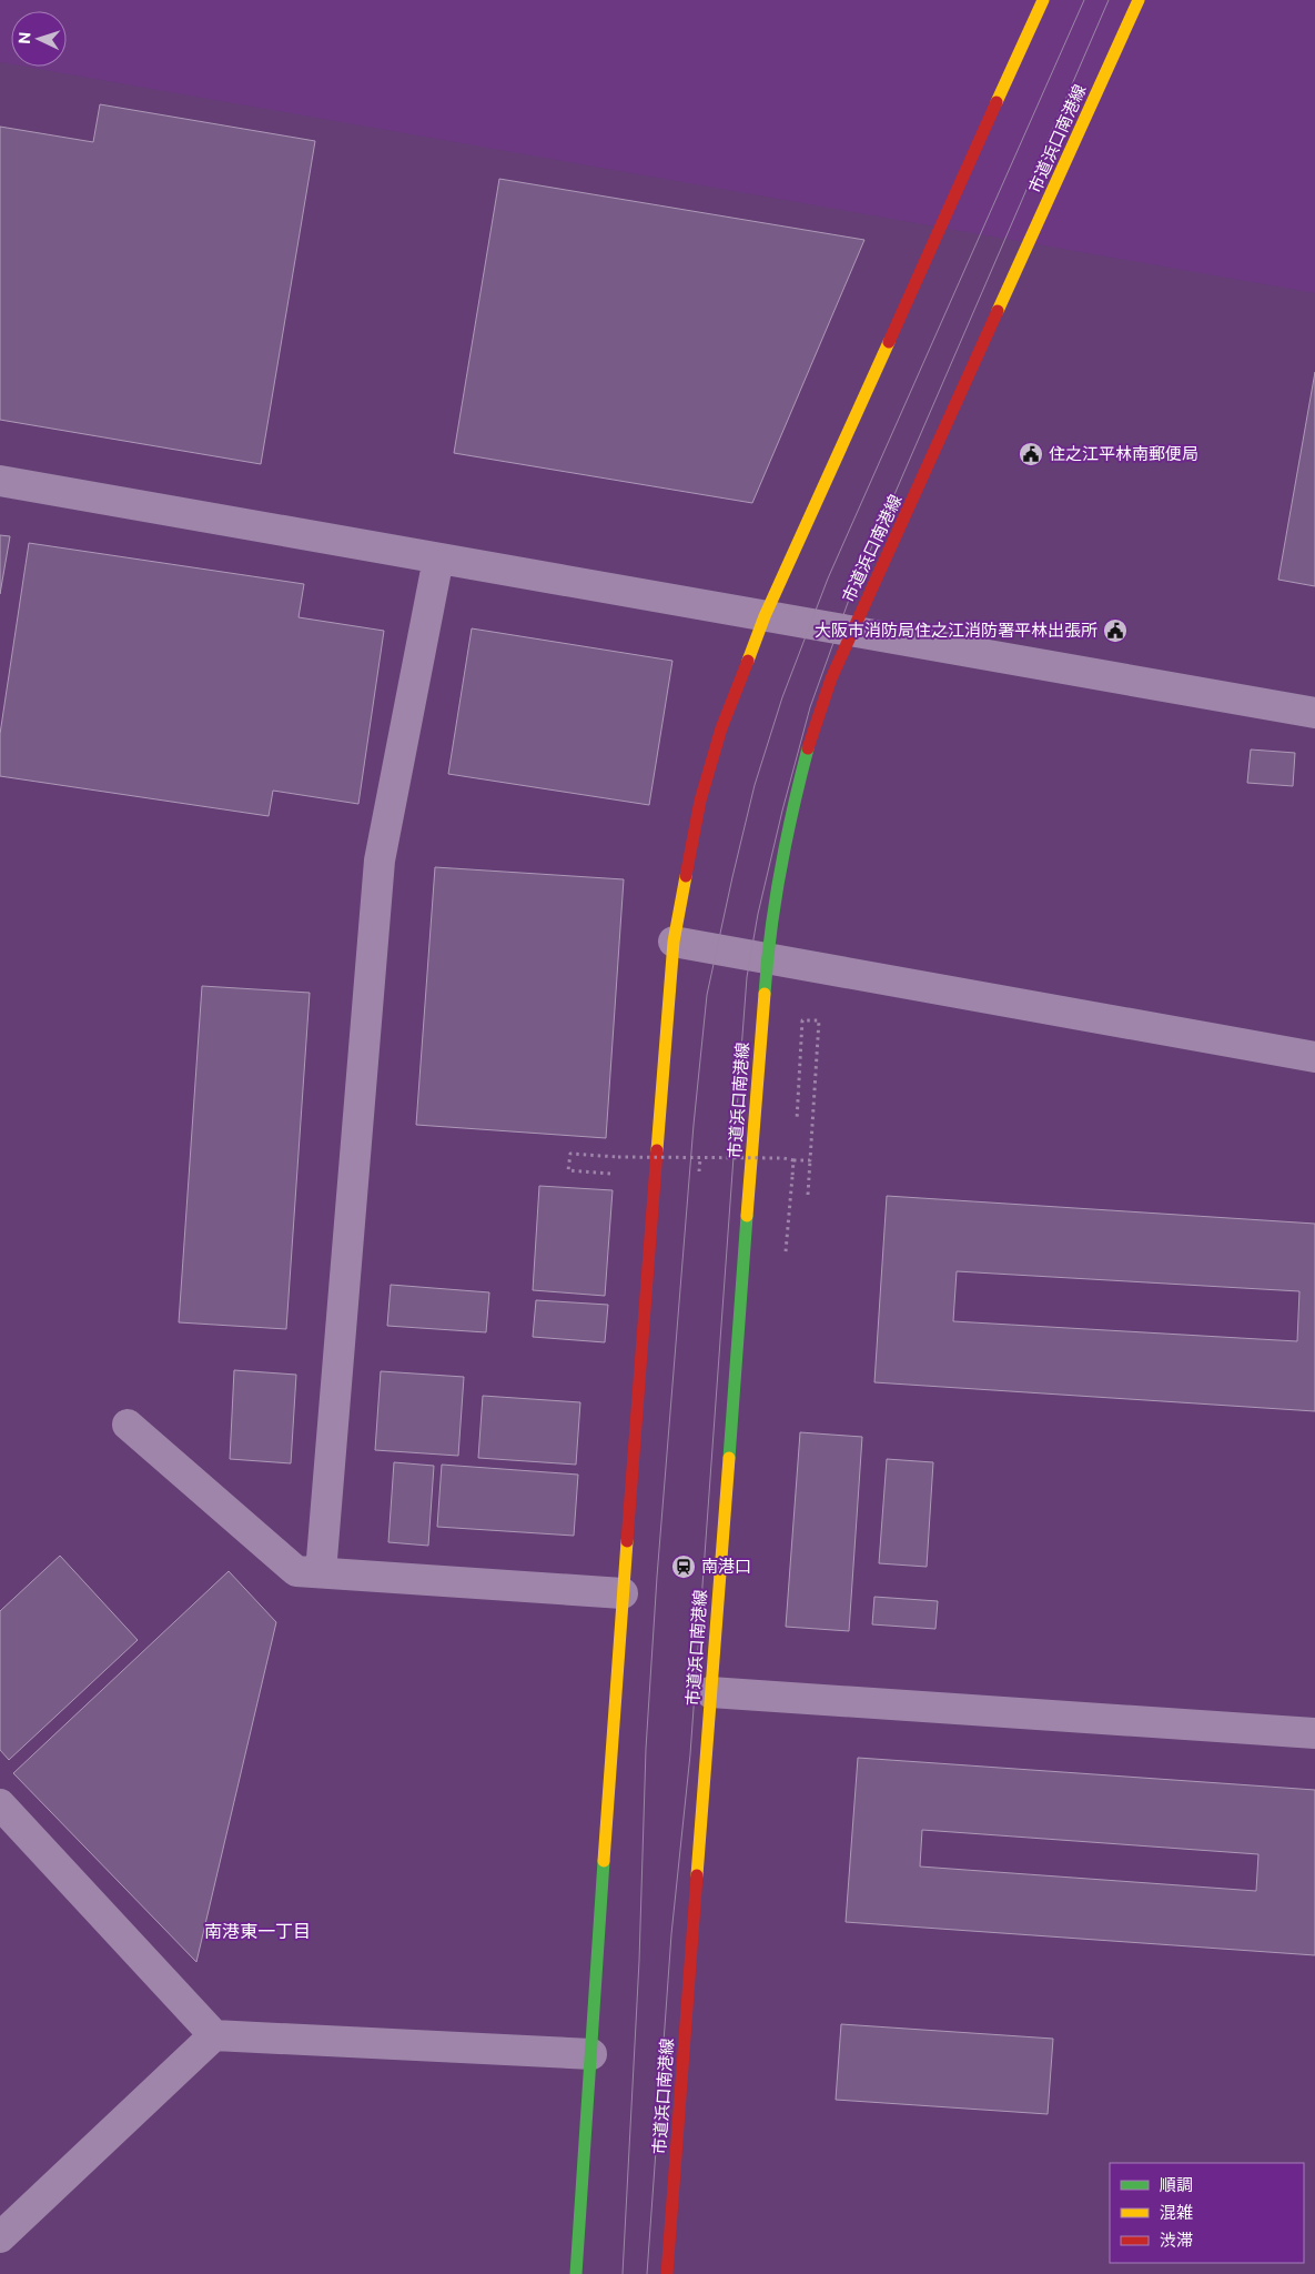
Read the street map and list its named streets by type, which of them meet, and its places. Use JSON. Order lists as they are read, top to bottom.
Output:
{
  "streets": {
    "main road": ["市道浜口南港線"]
  },
  "districts": ["南港東一丁目"],
  "places": {
    "public building": ["住之江平林南郵便局", "大阪市消防局住之江消防署平林出張所"],
    "station": ["南港口"]
  },
  "legend": ["順調", "混雑", "渋滞"],
  "north": "left"
}
